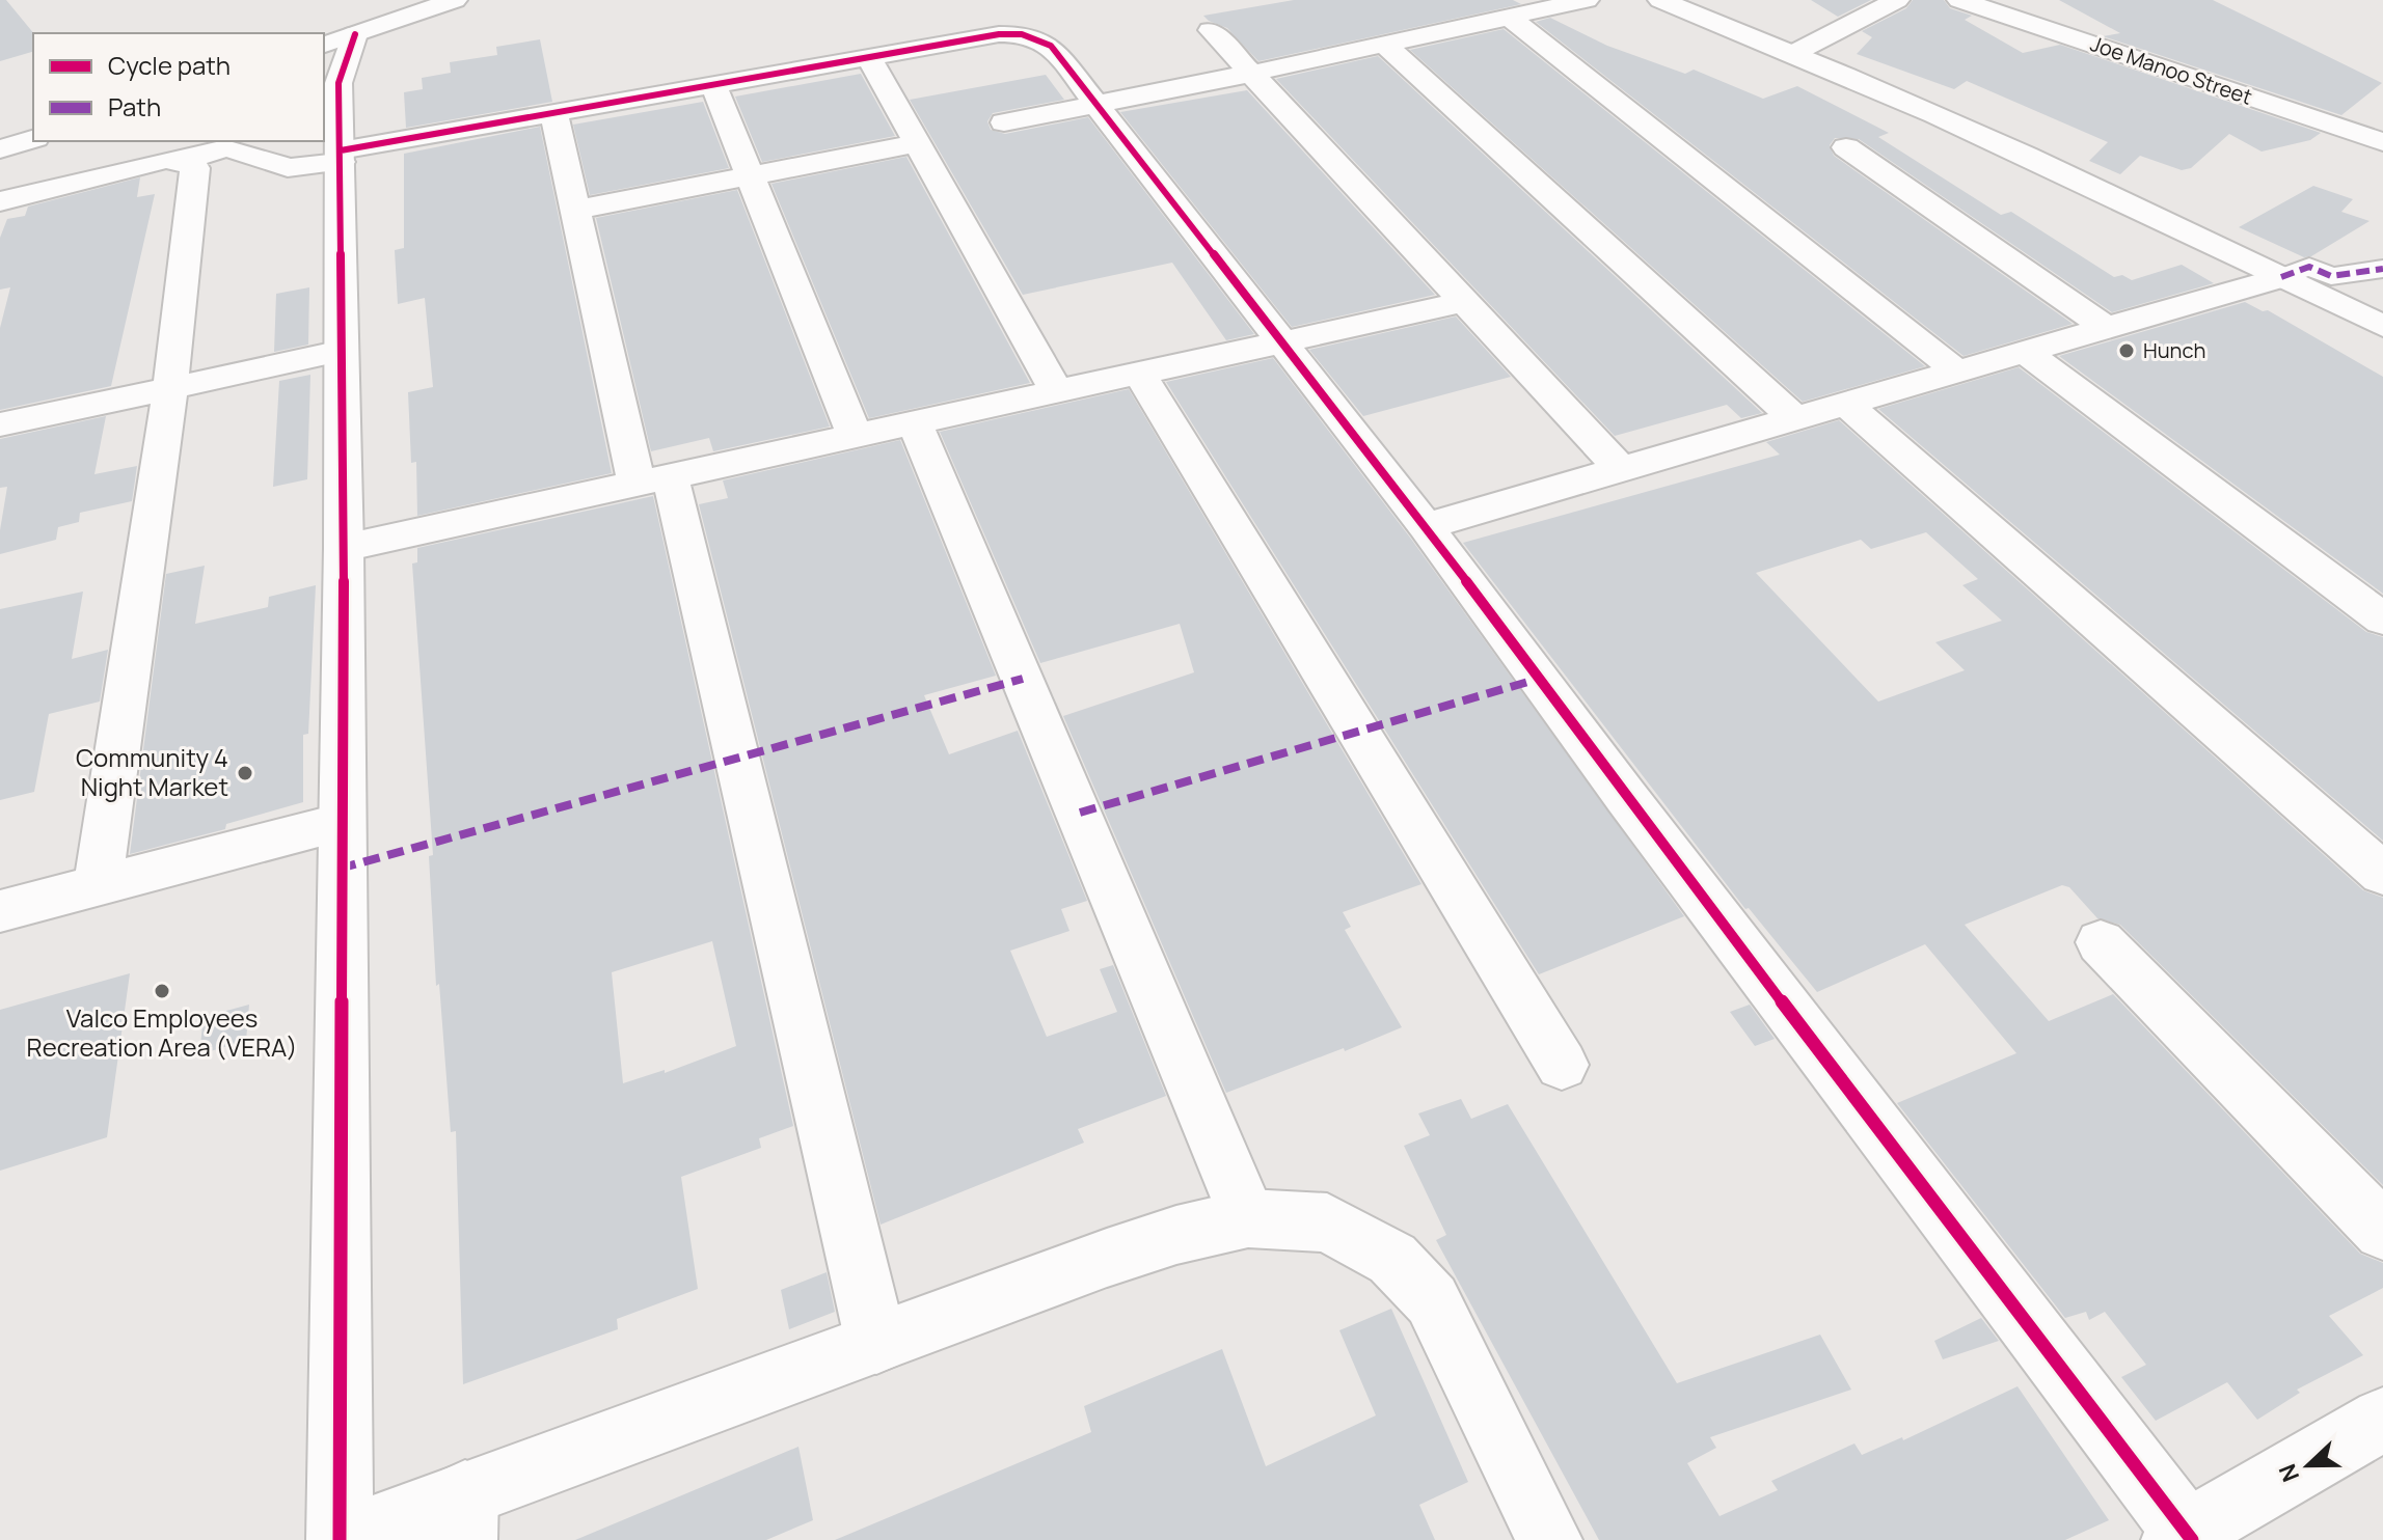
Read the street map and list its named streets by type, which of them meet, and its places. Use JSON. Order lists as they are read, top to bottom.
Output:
{
  "streets": {
    "main road": ["Joe Manoo Street"]
  },
  "places": ["Hunch", "Community 4 Night Market", "Valco Employees Recreation Area (VERA)"],
  "legend": ["Cycle path", "Path"],
  "north": "left"
}
